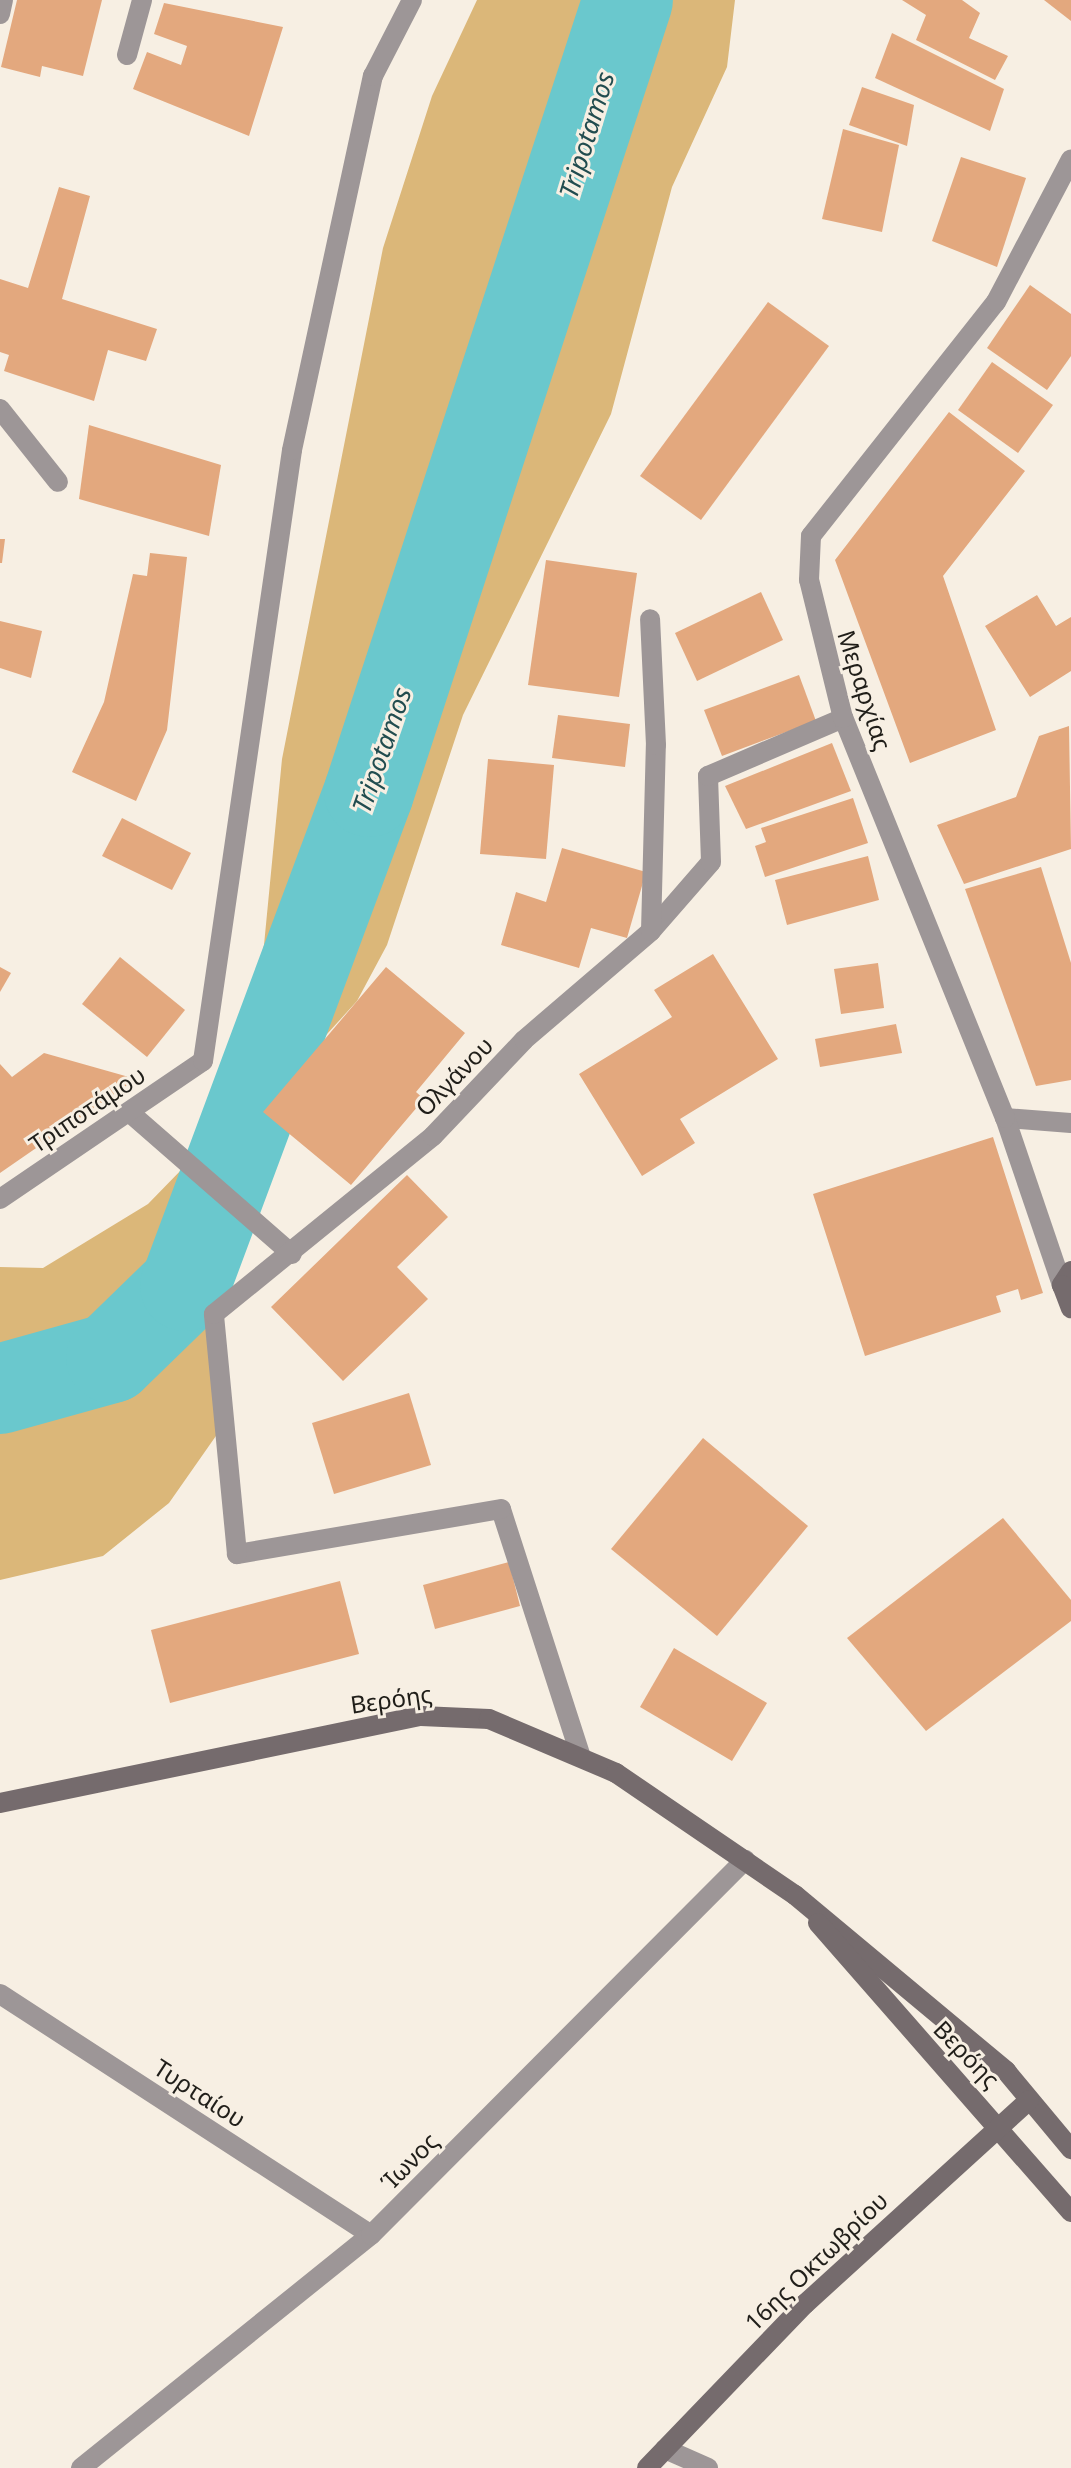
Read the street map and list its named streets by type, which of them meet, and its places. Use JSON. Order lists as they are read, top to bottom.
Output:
{
  "streets": {
    "street": [
      "Μεραρχίας",
      "Ολγάνου",
      "Τριποτάμου",
      "Βερόης",
      "Τυρταίου",
      "Ίωνος",
      "16ης Οκτωβρίου"
    ]
  },
  "crossings": [
    ["Μεραρχίας", "Ολγάνου"],
    ["Ολγάνου", "Βερόης"],
    ["Βερόης", "Ίωνος"],
    ["Βερόης", "16ης Οκτωβρίου"],
    ["Τυρταίου", "Ίωνος"]
  ],
  "water": ["Tripotamos"]
}
